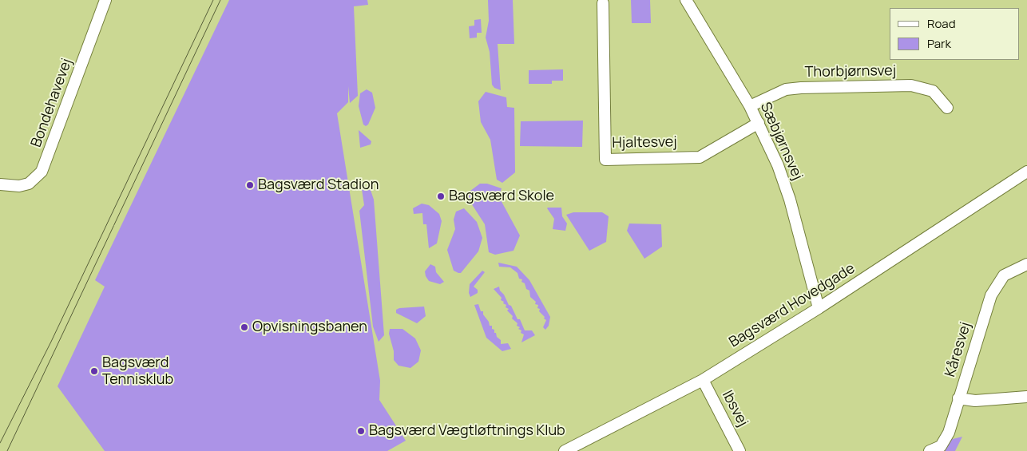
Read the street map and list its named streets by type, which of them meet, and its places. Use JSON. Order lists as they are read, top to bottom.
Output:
{
  "streets": {
    "street": [
      "Thorbjørnsvej",
      "Bondehavevej",
      "Sæbjørnsvej",
      "Hjaltesvej",
      "Bagsværd Hovedgade",
      "Kåresvej",
      "Ibsvej"
    ]
  },
  "crossings": [
    ["Thorbjørnsvej", "Sæbjørnsvej"],
    ["Sæbjørnsvej", "Hjaltesvej"],
    ["Sæbjørnsvej", "Bagsværd Hovedgade"],
    ["Bagsværd Hovedgade", "Ibsvej"]
  ],
  "places": [
    "Bagsværd Stadion",
    "Bagsværd Skole",
    "Opvisningsbanen",
    "Bagsværd Tennisklub",
    "Bagsværd Vægtløftnings Klub"
  ],
  "legend": ["Road", "Park"]
}
